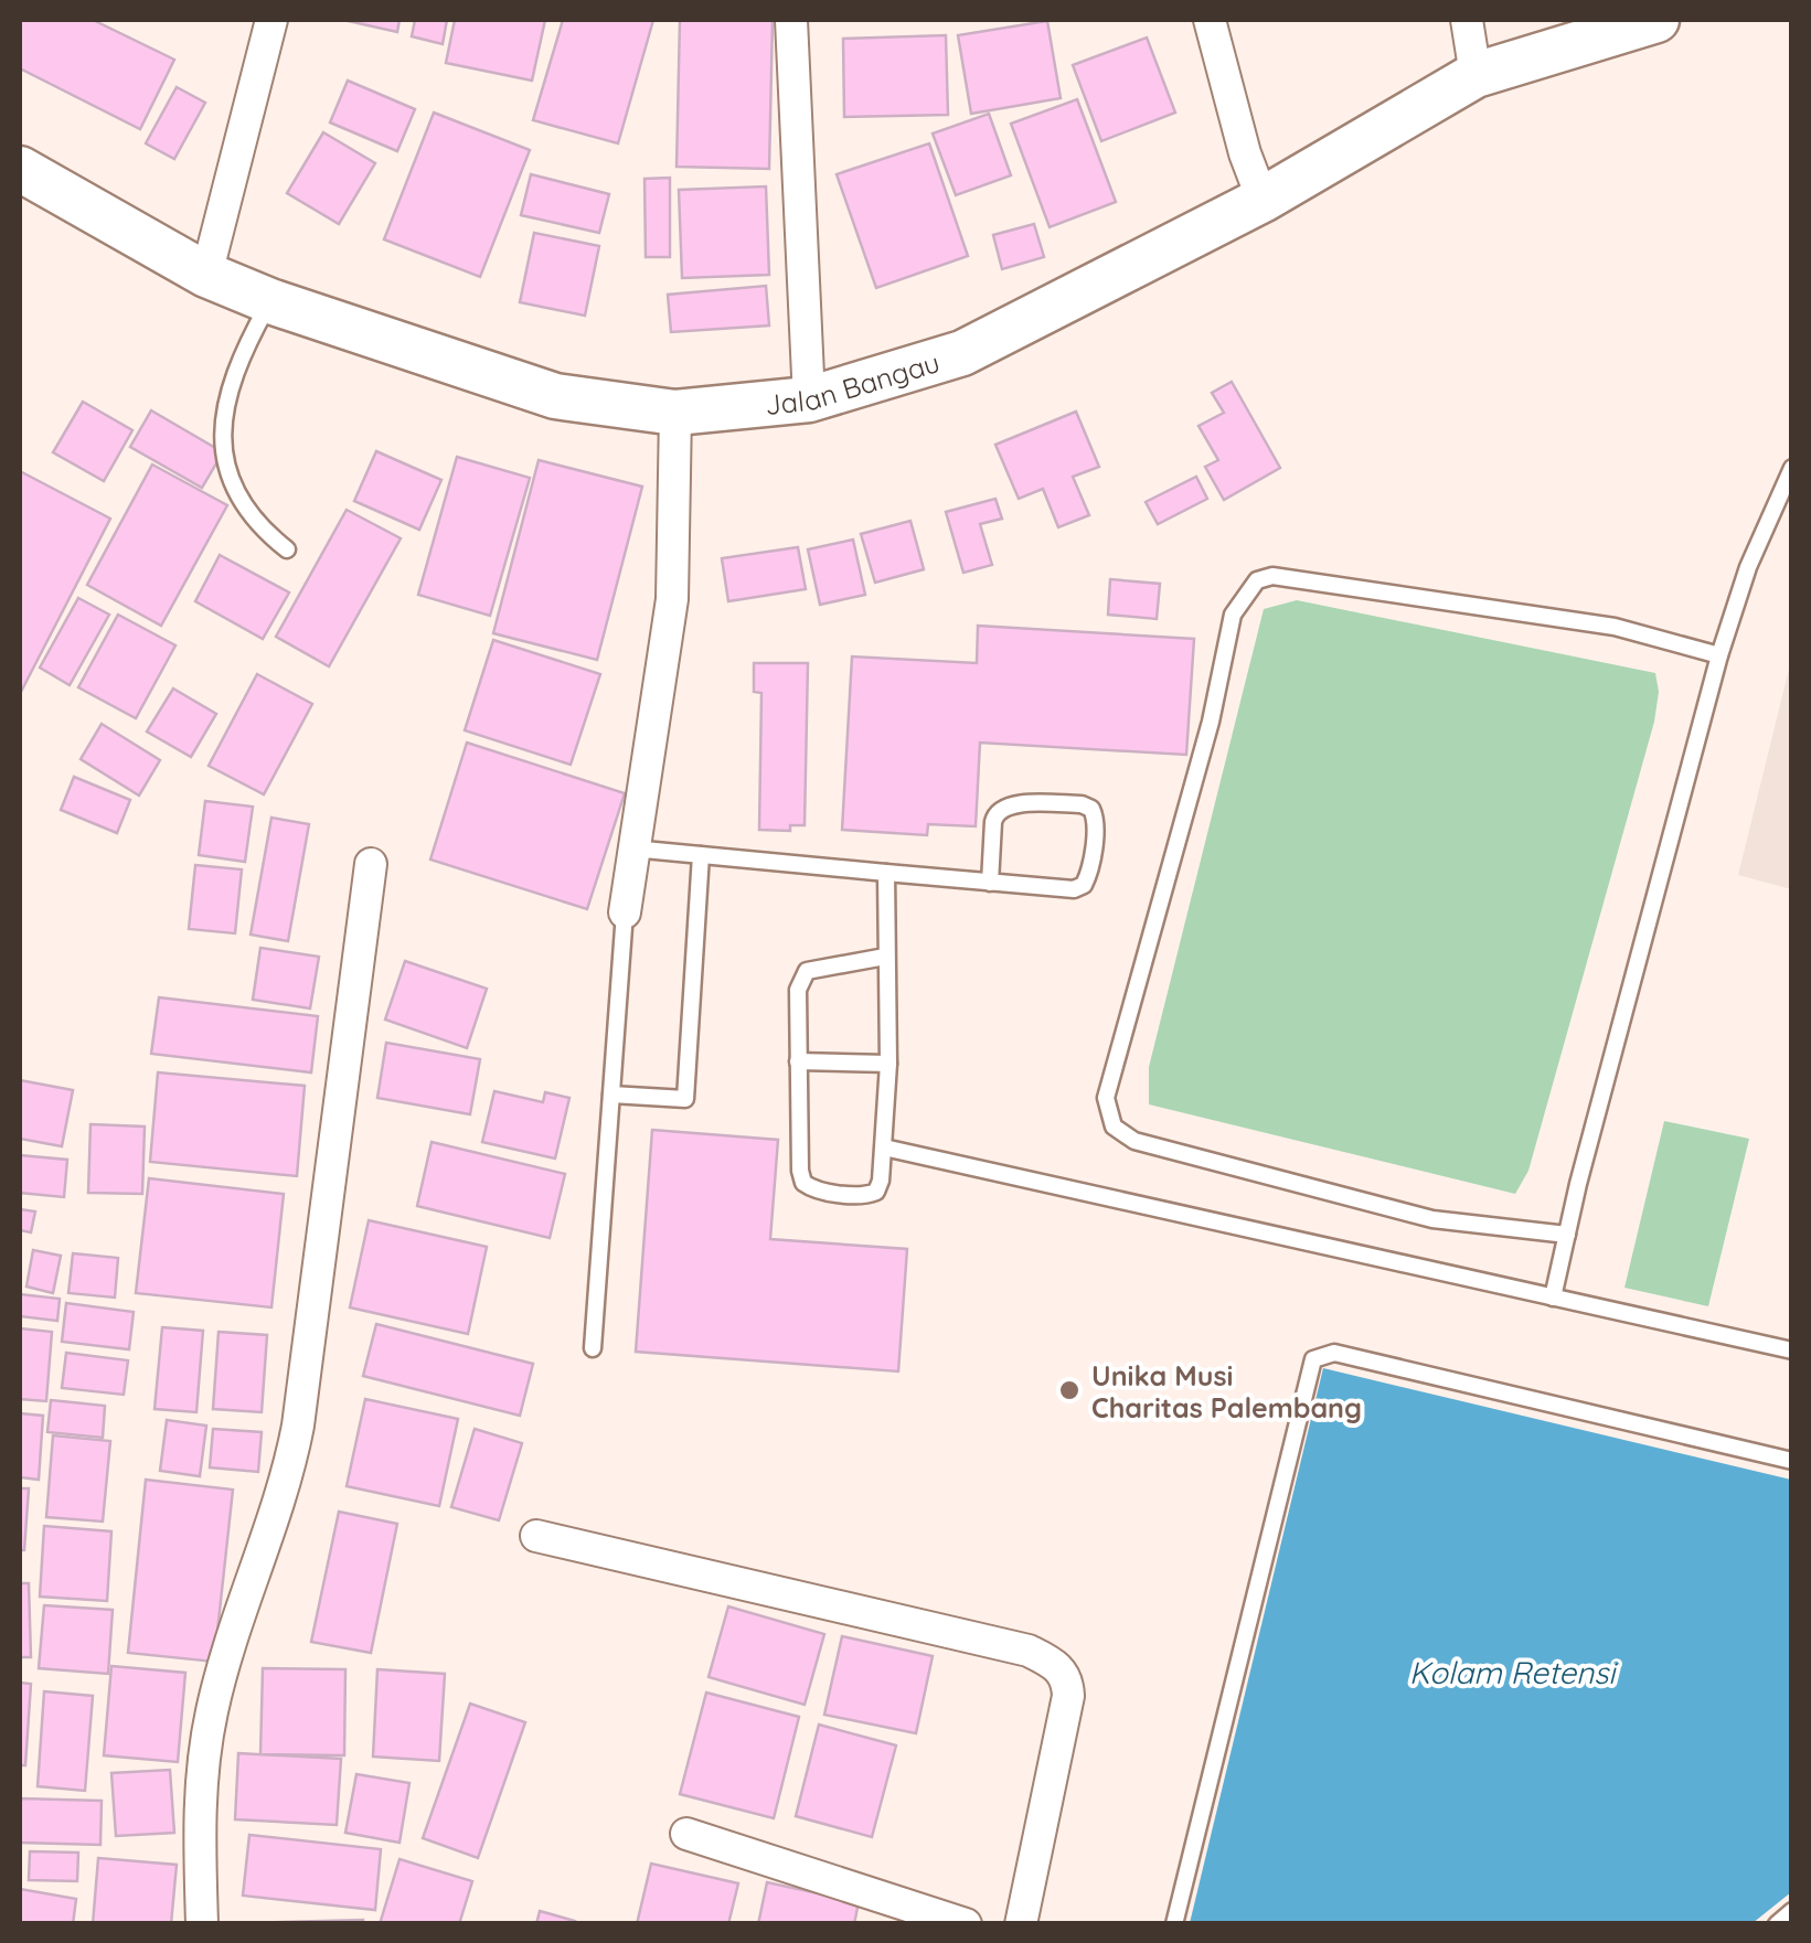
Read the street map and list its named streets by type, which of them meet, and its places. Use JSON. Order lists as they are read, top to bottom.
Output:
{
  "streets": {
    "street": ["Jalan Bangau"]
  },
  "water": ["Kolam Retensi"],
  "places": ["Unika Musi Charitas Palembang"]
}
